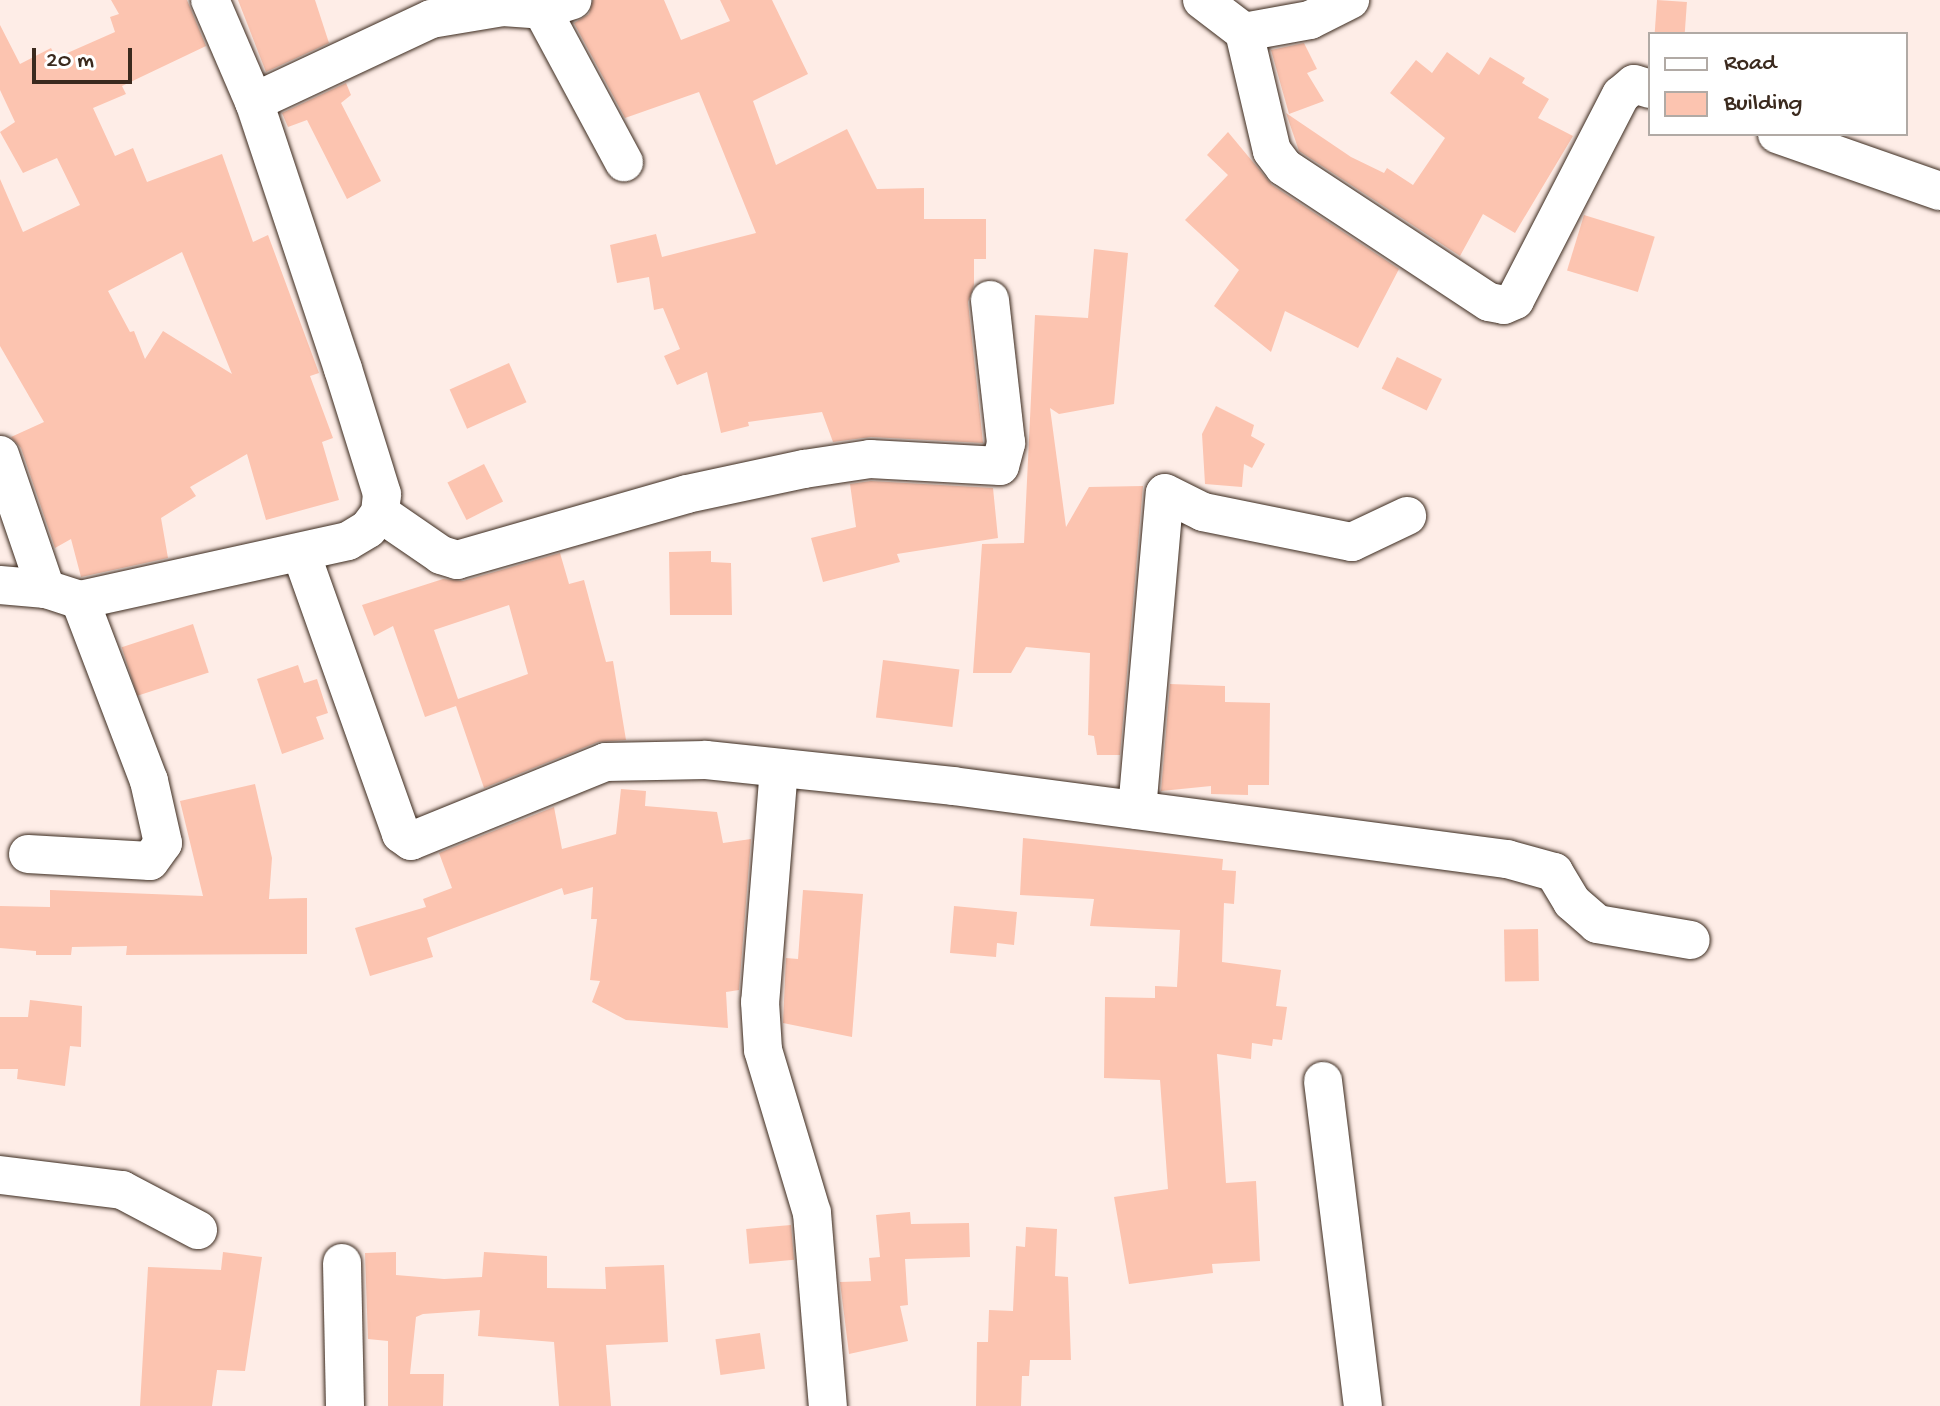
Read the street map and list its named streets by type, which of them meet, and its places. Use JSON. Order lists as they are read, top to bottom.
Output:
{
  "legend": ["Road", "Building"],
  "scale_bar": "20 m"
}
